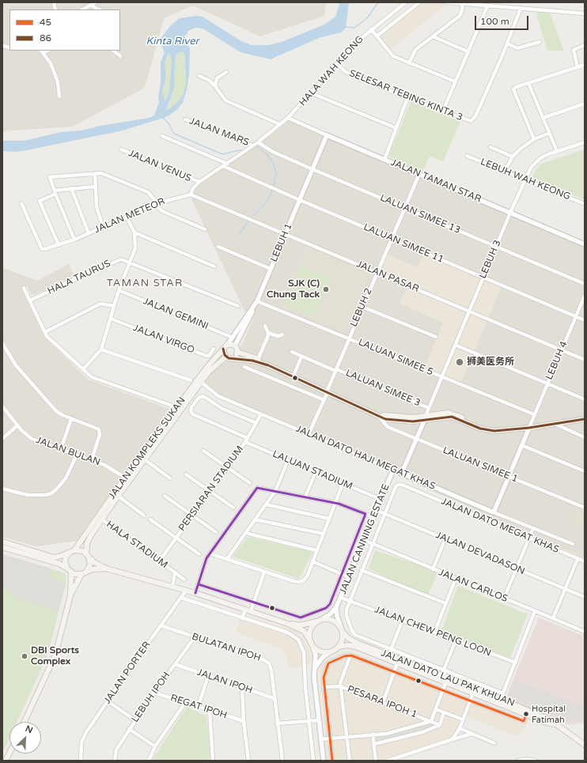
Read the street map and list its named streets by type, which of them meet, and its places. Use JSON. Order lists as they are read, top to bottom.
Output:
{
  "streets": {
    "main road": ["JALAN KOMPLEKS SUKAN", "JALAN DATO LAU PAK KHUAN"],
    "street": [
      "HALA WAH KEONG",
      "SELESAR TEBING KINTA 3",
      "JALAN MARS",
      "JALAN VENUS",
      "LEBUH WAH KEONG",
      "JALAN TAMAN STAR",
      "LALUAN SIMEE 13",
      "JALAN METEOR",
      "LEBUH 1",
      "LALUAN SIMEE 11",
      "LEBUH 3",
      "JALAN PASAR",
      "HALA TAURUS",
      "LEBUH 2",
      "JALAN GEMINI",
      "JALAN VIRGO",
      "LALUAN SIMEE 5",
      "LEBUH 4",
      "LALUAN SIMEE 3",
      "JALAN BULAN",
      "JALAN DATO HAJI MEGAT KHAS",
      "LALUAN SIMEE 1",
      "LALUAN STADIUM",
      "PERSIARAN STADIUM",
      "JALAN DATO MEGAT KHAS",
      "JALAN CANNING ESTATE",
      "HALA STADIUM",
      "JALAN DEVADASON",
      "JALAN CARLOS",
      "JALAN CHEW PENG LOON",
      "BULATAN IPOH",
      "JALAN PORTER",
      "JALAN IPOH",
      "LEBUH IPOH",
      "PESARA IPOH 1",
      "REGAT IPOH"
    ]
  },
  "crossings": [
    ["HALA WAH KEONG", "SELESAR TEBING KINTA 3"],
    ["HALA WAH KEONG", "JALAN TAMAN STAR"],
    ["LEBUH WAH KEONG", "LEBUH 3"],
    ["JALAN TAMAN STAR", "LEBUH 1"],
    ["JALAN TAMAN STAR", "LEBUH 3"],
    ["JALAN TAMAN STAR", "LEBUH 2"],
    ["LALUAN SIMEE 13", "LEBUH 1"],
    ["LALUAN SIMEE 13", "LEBUH 3"],
    ["LALUAN SIMEE 13", "LEBUH 2"],
    ["JALAN METEOR", "JALAN PASAR"],
    ["LEBUH 1", "LALUAN SIMEE 11"],
    ["LEBUH 1", "JALAN PASAR"],
    ["LEBUH 1", "JALAN GEMINI"],
    ["LEBUH 1", "LALUAN SIMEE 5"],
    ["LEBUH 1", "JALAN KOMPLEKS SUKAN"],
    ["LALUAN SIMEE 11", "LEBUH 3"],
    ["LALUAN SIMEE 11", "LEBUH 2"],
    ["LALUAN SIMEE 11", "LEBUH 4"],
    ["LEBUH 3", "JALAN PASAR"],
    ["LEBUH 3", "LALUAN SIMEE 5"],
    ["LEBUH 3", "LALUAN SIMEE 3"],
    ["JALAN PASAR", "LEBUH 2"],
    ["JALAN PASAR", "LEBUH 4"],
    ["LEBUH 2", "LALUAN SIMEE 5"],
    ["LEBUH 2", "LALUAN SIMEE 3"],
    ["LEBUH 2", "JALAN DATO HAJI MEGAT KHAS"],
    ["LALUAN SIMEE 5", "LEBUH 4"],
    ["LEBUH 4", "JALAN DATO HAJI MEGAT KHAS"],
    ["LEBUH 4", "LALUAN SIMEE 1"],
    ["JALAN KOMPLEKS SUKAN", "JALAN BULAN"],
    ["JALAN KOMPLEKS SUKAN", "JALAN DATO HAJI MEGAT KHAS"],
    ["JALAN KOMPLEKS SUKAN", "HALA STADIUM"],
    ["JALAN DATO HAJI MEGAT KHAS", "PERSIARAN STADIUM"],
    ["JALAN DATO HAJI MEGAT KHAS", "JALAN CANNING ESTATE"],
    ["LALUAN STADIUM", "PERSIARAN STADIUM"],
    ["LALUAN STADIUM", "JALAN CANNING ESTATE"],
    ["PERSIARAN STADIUM", "HALA STADIUM"],
    ["JALAN DATO MEGAT KHAS", "JALAN DEVADASON"],
    ["JALAN CANNING ESTATE", "JALAN DEVADASON"],
    ["JALAN CANNING ESTATE", "JALAN CARLOS"],
    ["JALAN CANNING ESTATE", "JALAN CHEW PENG LOON"],
    ["BULATAN IPOH", "JALAN PORTER"],
    ["BULATAN IPOH", "JALAN IPOH"],
    ["BULATAN IPOH", "LEBUH IPOH"],
    ["JALAN IPOH", "LEBUH IPOH"],
    ["LEBUH IPOH", "REGAT IPOH"]
  ],
  "districts": ["TAMAN STAR"],
  "water": ["Kinta River"],
  "places": [
    "SJK (C) Chung Tack",
    "狮美医务所",
    "DBI Sports Complex",
    "Hospital Fatimah"
  ],
  "lines": ["transit line 86", "transit line 45"],
  "legend": ["45", "86"],
  "scale_bar": "100 m",
  "north": "top right"
}
